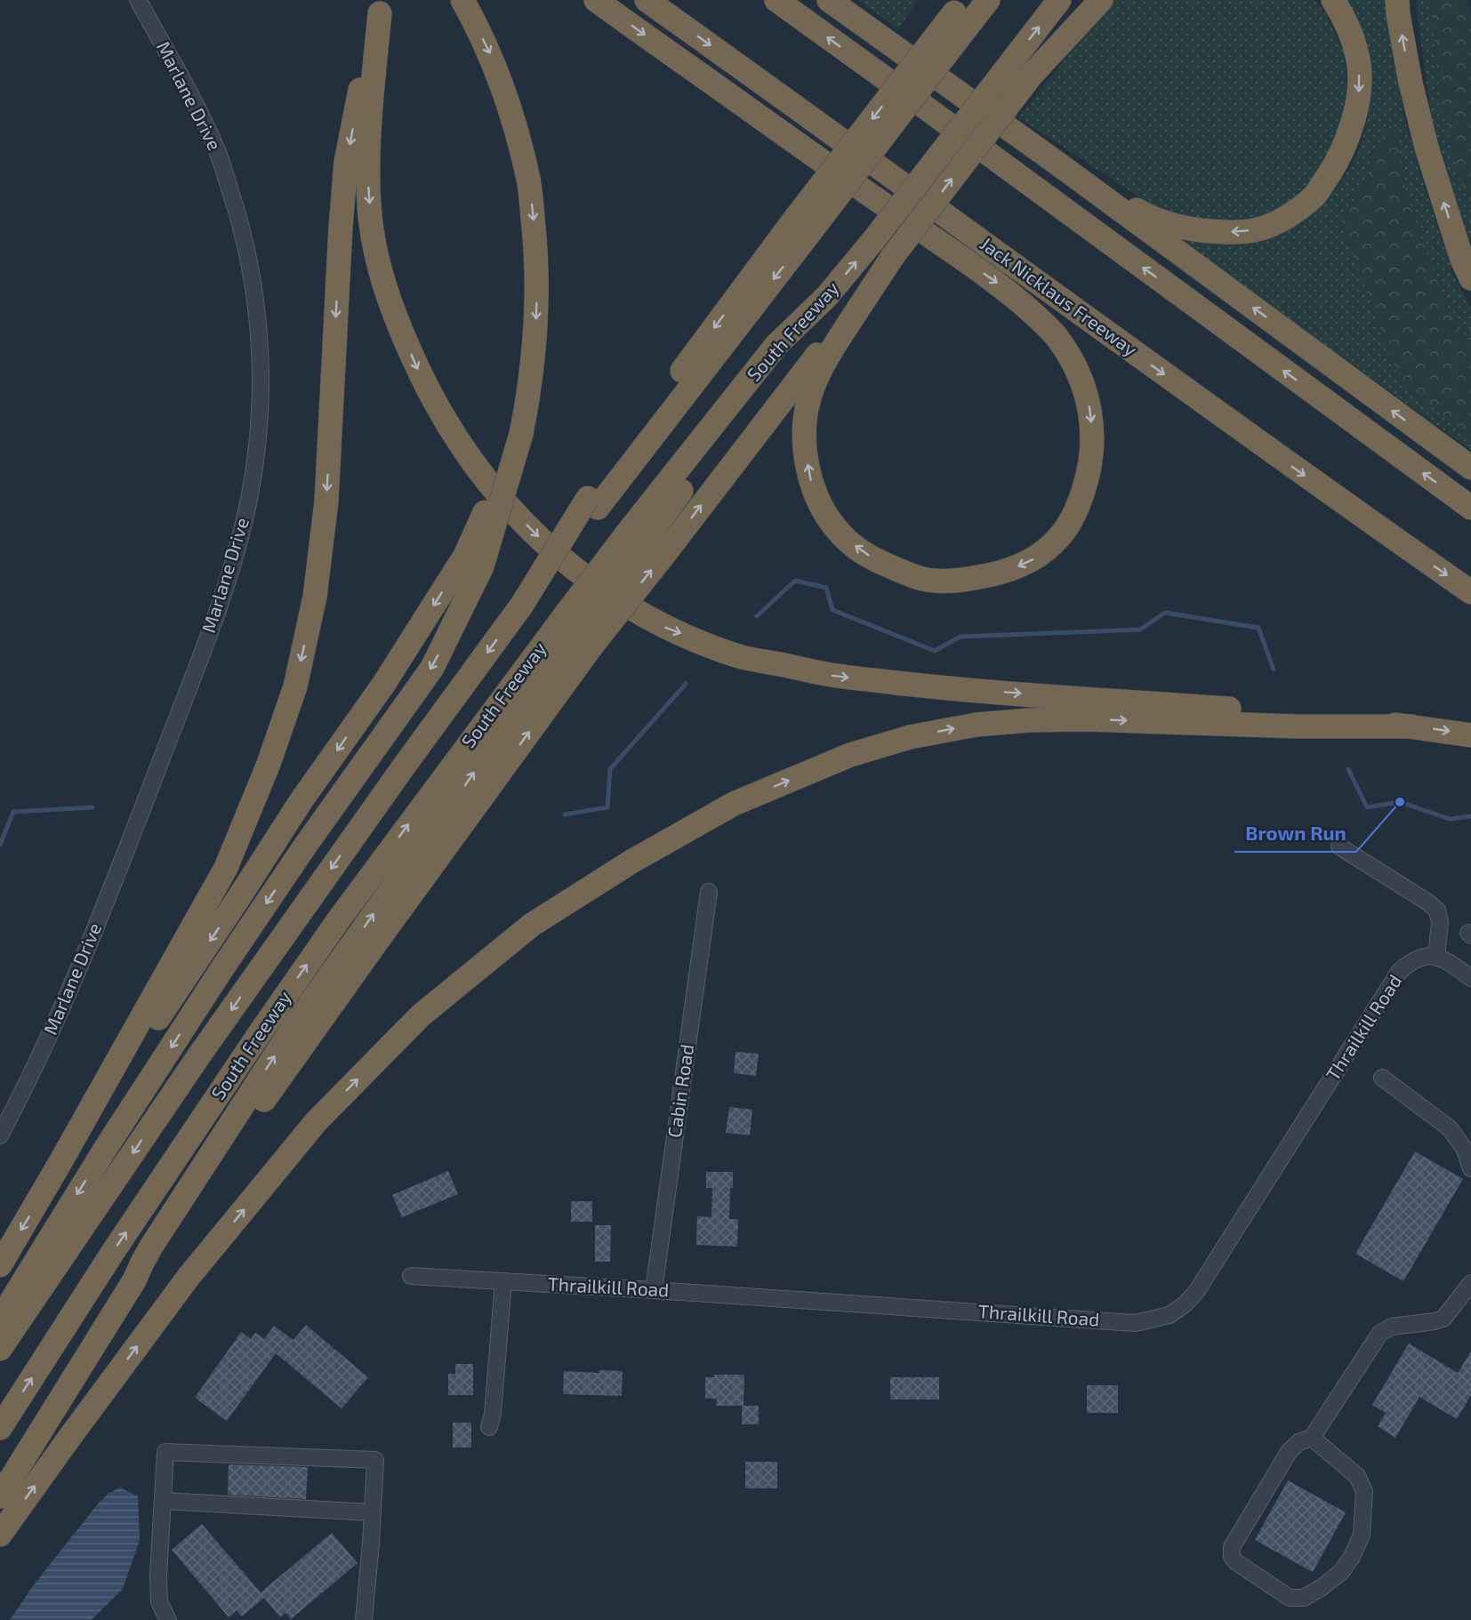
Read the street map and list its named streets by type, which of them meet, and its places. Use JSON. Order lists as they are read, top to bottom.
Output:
{
  "streets": {
    "highway": ["Jack Nicklaus Freeway", "South Freeway"],
    "street": ["Marlane Drive", "Thrailkill Road", "Cabin Road"]
  },
  "crossings": [
    ["Thrailkill Road", "Cabin Road"]
  ],
  "places": ["Brown Run"]
}
